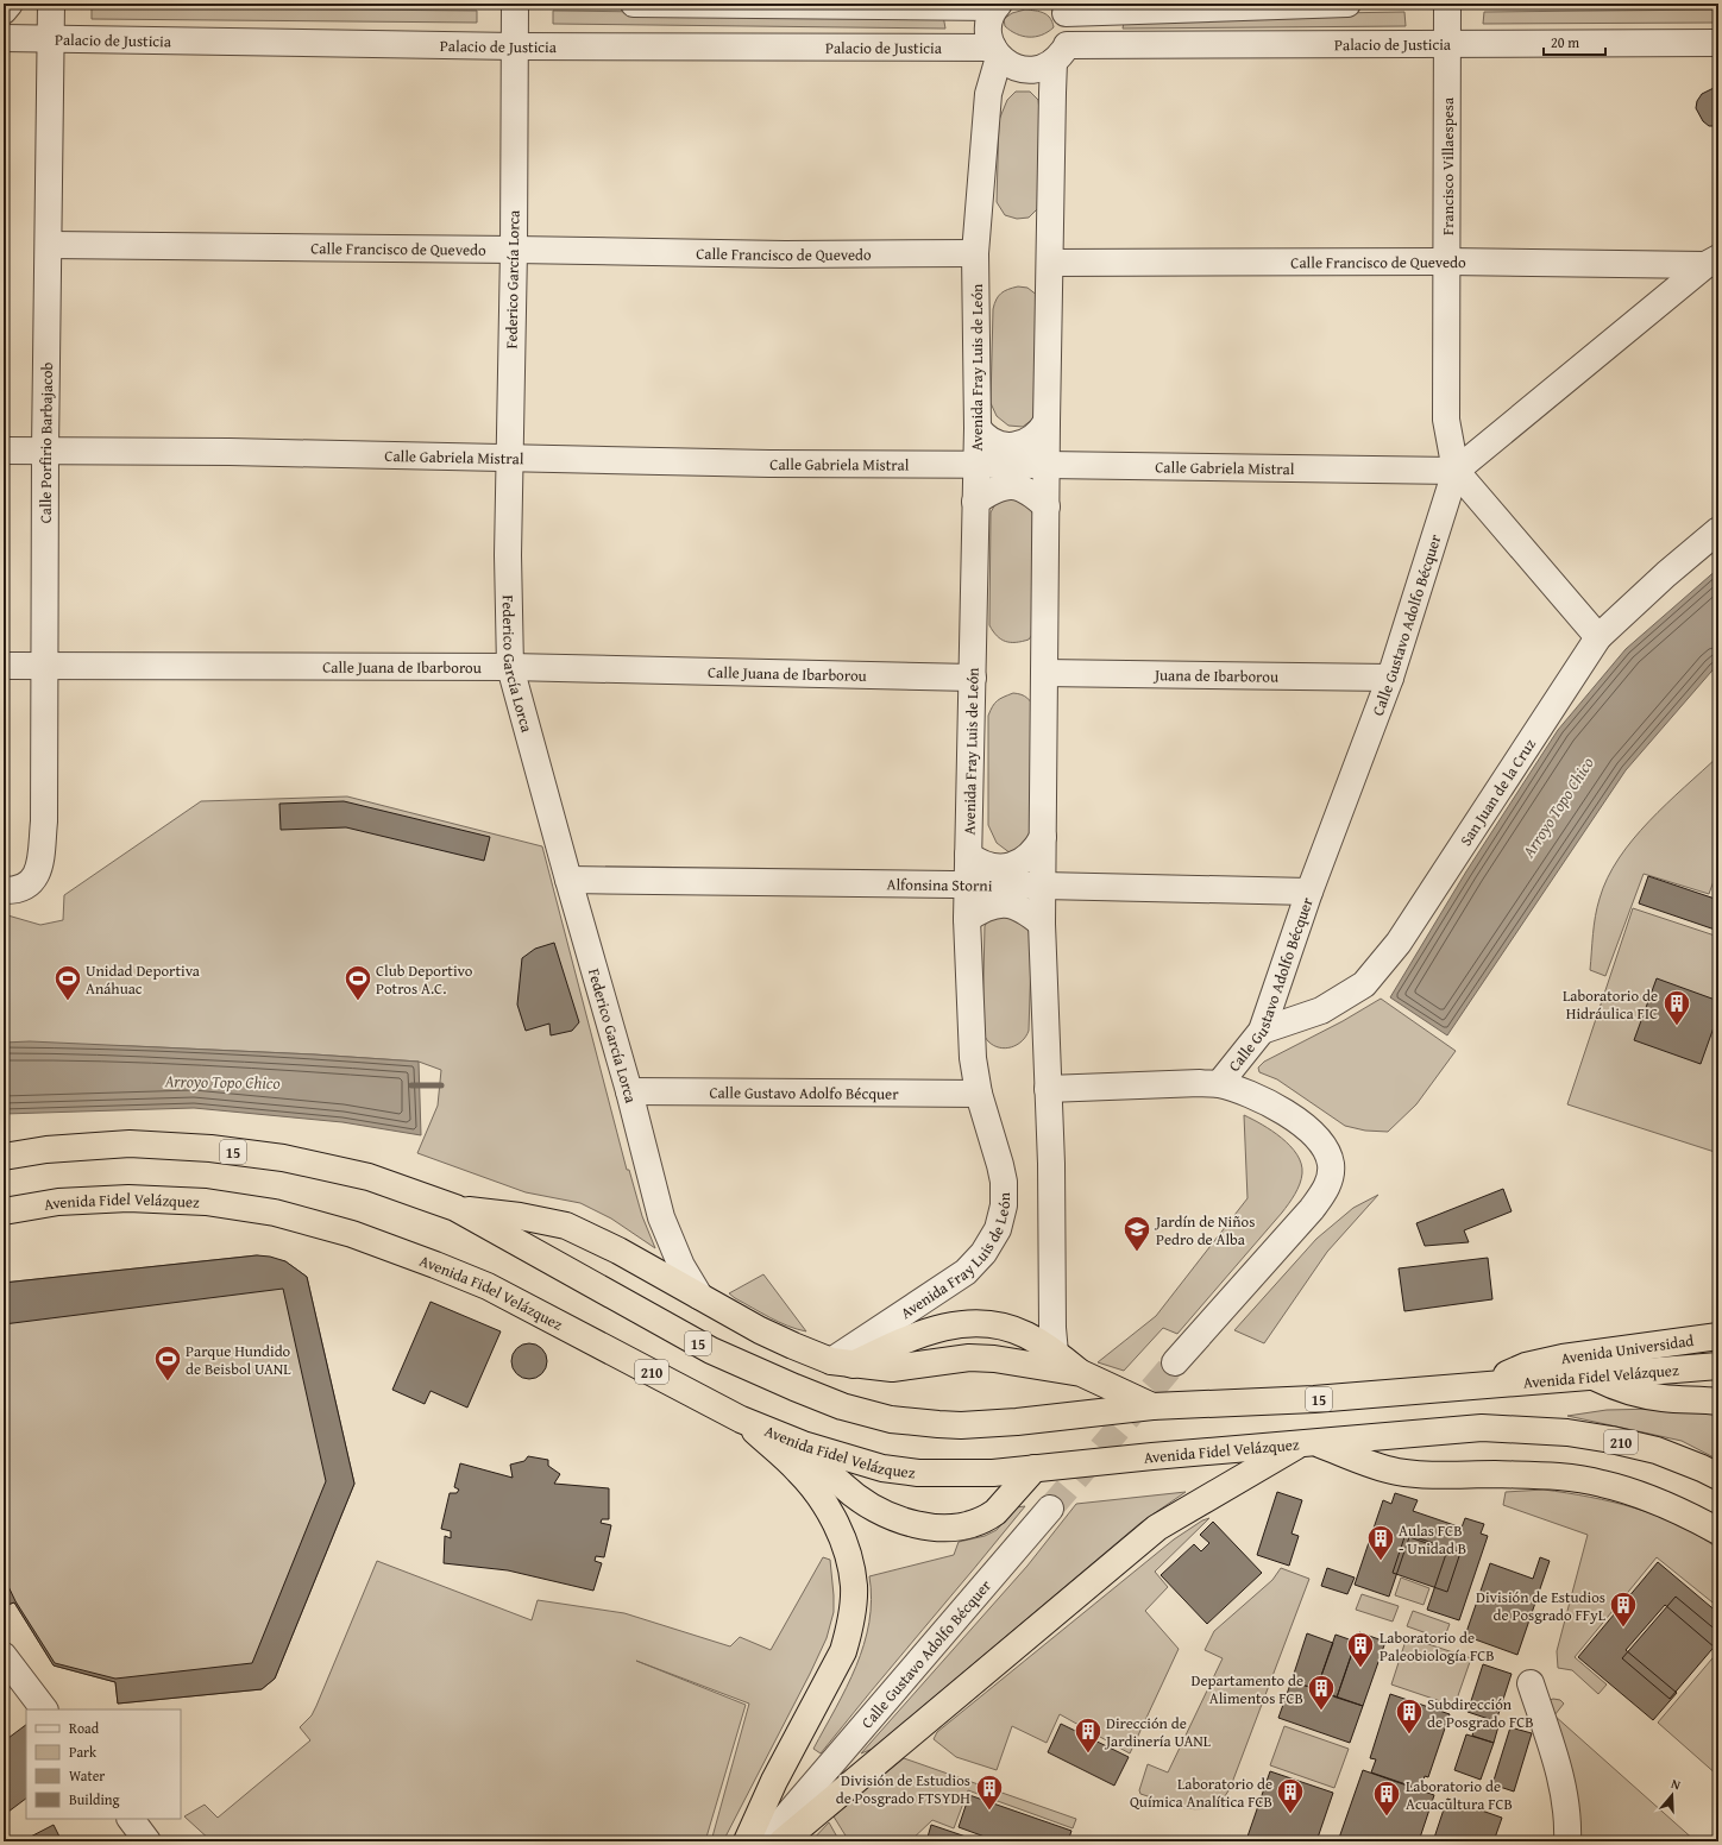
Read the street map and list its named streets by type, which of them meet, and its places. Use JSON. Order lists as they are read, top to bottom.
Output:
{
  "streets": {
    "highway": [
      "15",
      "Avenida Fidel Velázquez",
      "Avenida Universidad",
      "210"
    ],
    "street": [
      "Palacio de Justicia",
      "Francisco Villaespesa",
      "Calle Francisco de Quevedo",
      "Federico García Lorca",
      "Avenida Fray Luis de León",
      "Calle Porfirio Barbajacob",
      "Calle Gabriela Mistral",
      "Calle Gustavo Adolfo Bécquer",
      "Calle Juana de Ibarborou",
      "Juana de Ibarborou",
      "San Juan de la Cruz",
      "Alfonsina Storni"
    ]
  },
  "crossings": [
    ["Palacio de Justicia", "Francisco Villaespesa"],
    ["Palacio de Justicia", "Federico García Lorca"],
    ["Palacio de Justicia", "Avenida Fray Luis de León"],
    ["Palacio de Justicia", "Calle Porfirio Barbajacob"],
    ["Francisco Villaespesa", "Calle Francisco de Quevedo"],
    ["Francisco Villaespesa", "Calle Gabriela Mistral"],
    ["Francisco Villaespesa", "Calle Gustavo Adolfo Bécquer"],
    ["Calle Francisco de Quevedo", "Federico García Lorca"],
    ["Calle Francisco de Quevedo", "Avenida Fray Luis de León"],
    ["Calle Francisco de Quevedo", "Calle Porfirio Barbajacob"],
    ["Federico García Lorca", "Calle Gabriela Mistral"],
    ["Federico García Lorca", "Calle Gustavo Adolfo Bécquer"],
    ["Federico García Lorca", "Calle Juana de Ibarborou"],
    ["Federico García Lorca", "Alfonsina Storni"],
    ["Avenida Fray Luis de León", "Calle Gabriela Mistral"],
    ["Avenida Fray Luis de León", "Calle Gustavo Adolfo Bécquer"],
    ["Avenida Fray Luis de León", "Calle Juana de Ibarborou"],
    ["Avenida Fray Luis de León", "Alfonsina Storni"],
    ["Calle Porfirio Barbajacob", "Calle Gabriela Mistral"],
    ["Calle Porfirio Barbajacob", "Calle Juana de Ibarborou"],
    ["Calle Gabriela Mistral", "Calle Gustavo Adolfo Bécquer"],
    ["Calle Gustavo Adolfo Bécquer", "Juana de Ibarborou"],
    ["Calle Gustavo Adolfo Bécquer", "San Juan de la Cruz"],
    ["Calle Gustavo Adolfo Bécquer", "Alfonsina Storni"],
    ["Avenida Fidel Velázquez", "Avenida Universidad"]
  ],
  "water": ["Arroyo Topo Chico"],
  "places": {
    "sports": ["Unidad Deportiva Anáhuac", "Club Deportivo Potros A.C.", "Parque Hundido de Beisbol UANL"],
    "building": [
      "Laboratorio de Hidráulica FIC",
      "Aulas FCB - Unidad B",
      "División de Estudios de Posgrado FFyL",
      "Laboratorio de Paleobiología FCB",
      "Departamento de Alimentos FCB",
      "Subdirección de Posgrado FCB",
      "Dirección de Jardinería UANL",
      "División de Estudios de Posgrado FTSYDH",
      "Laboratorio de Química Analítica FCB",
      "Laboratorio de Acuacultura FCB"
    ],
    "school or university": ["Jardín de Niños Pedro de Alba"]
  },
  "legend": [
    "Road",
    "Park",
    "Water",
    "Building"
  ],
  "scale_bar": "20 m",
  "north": "top"
}
